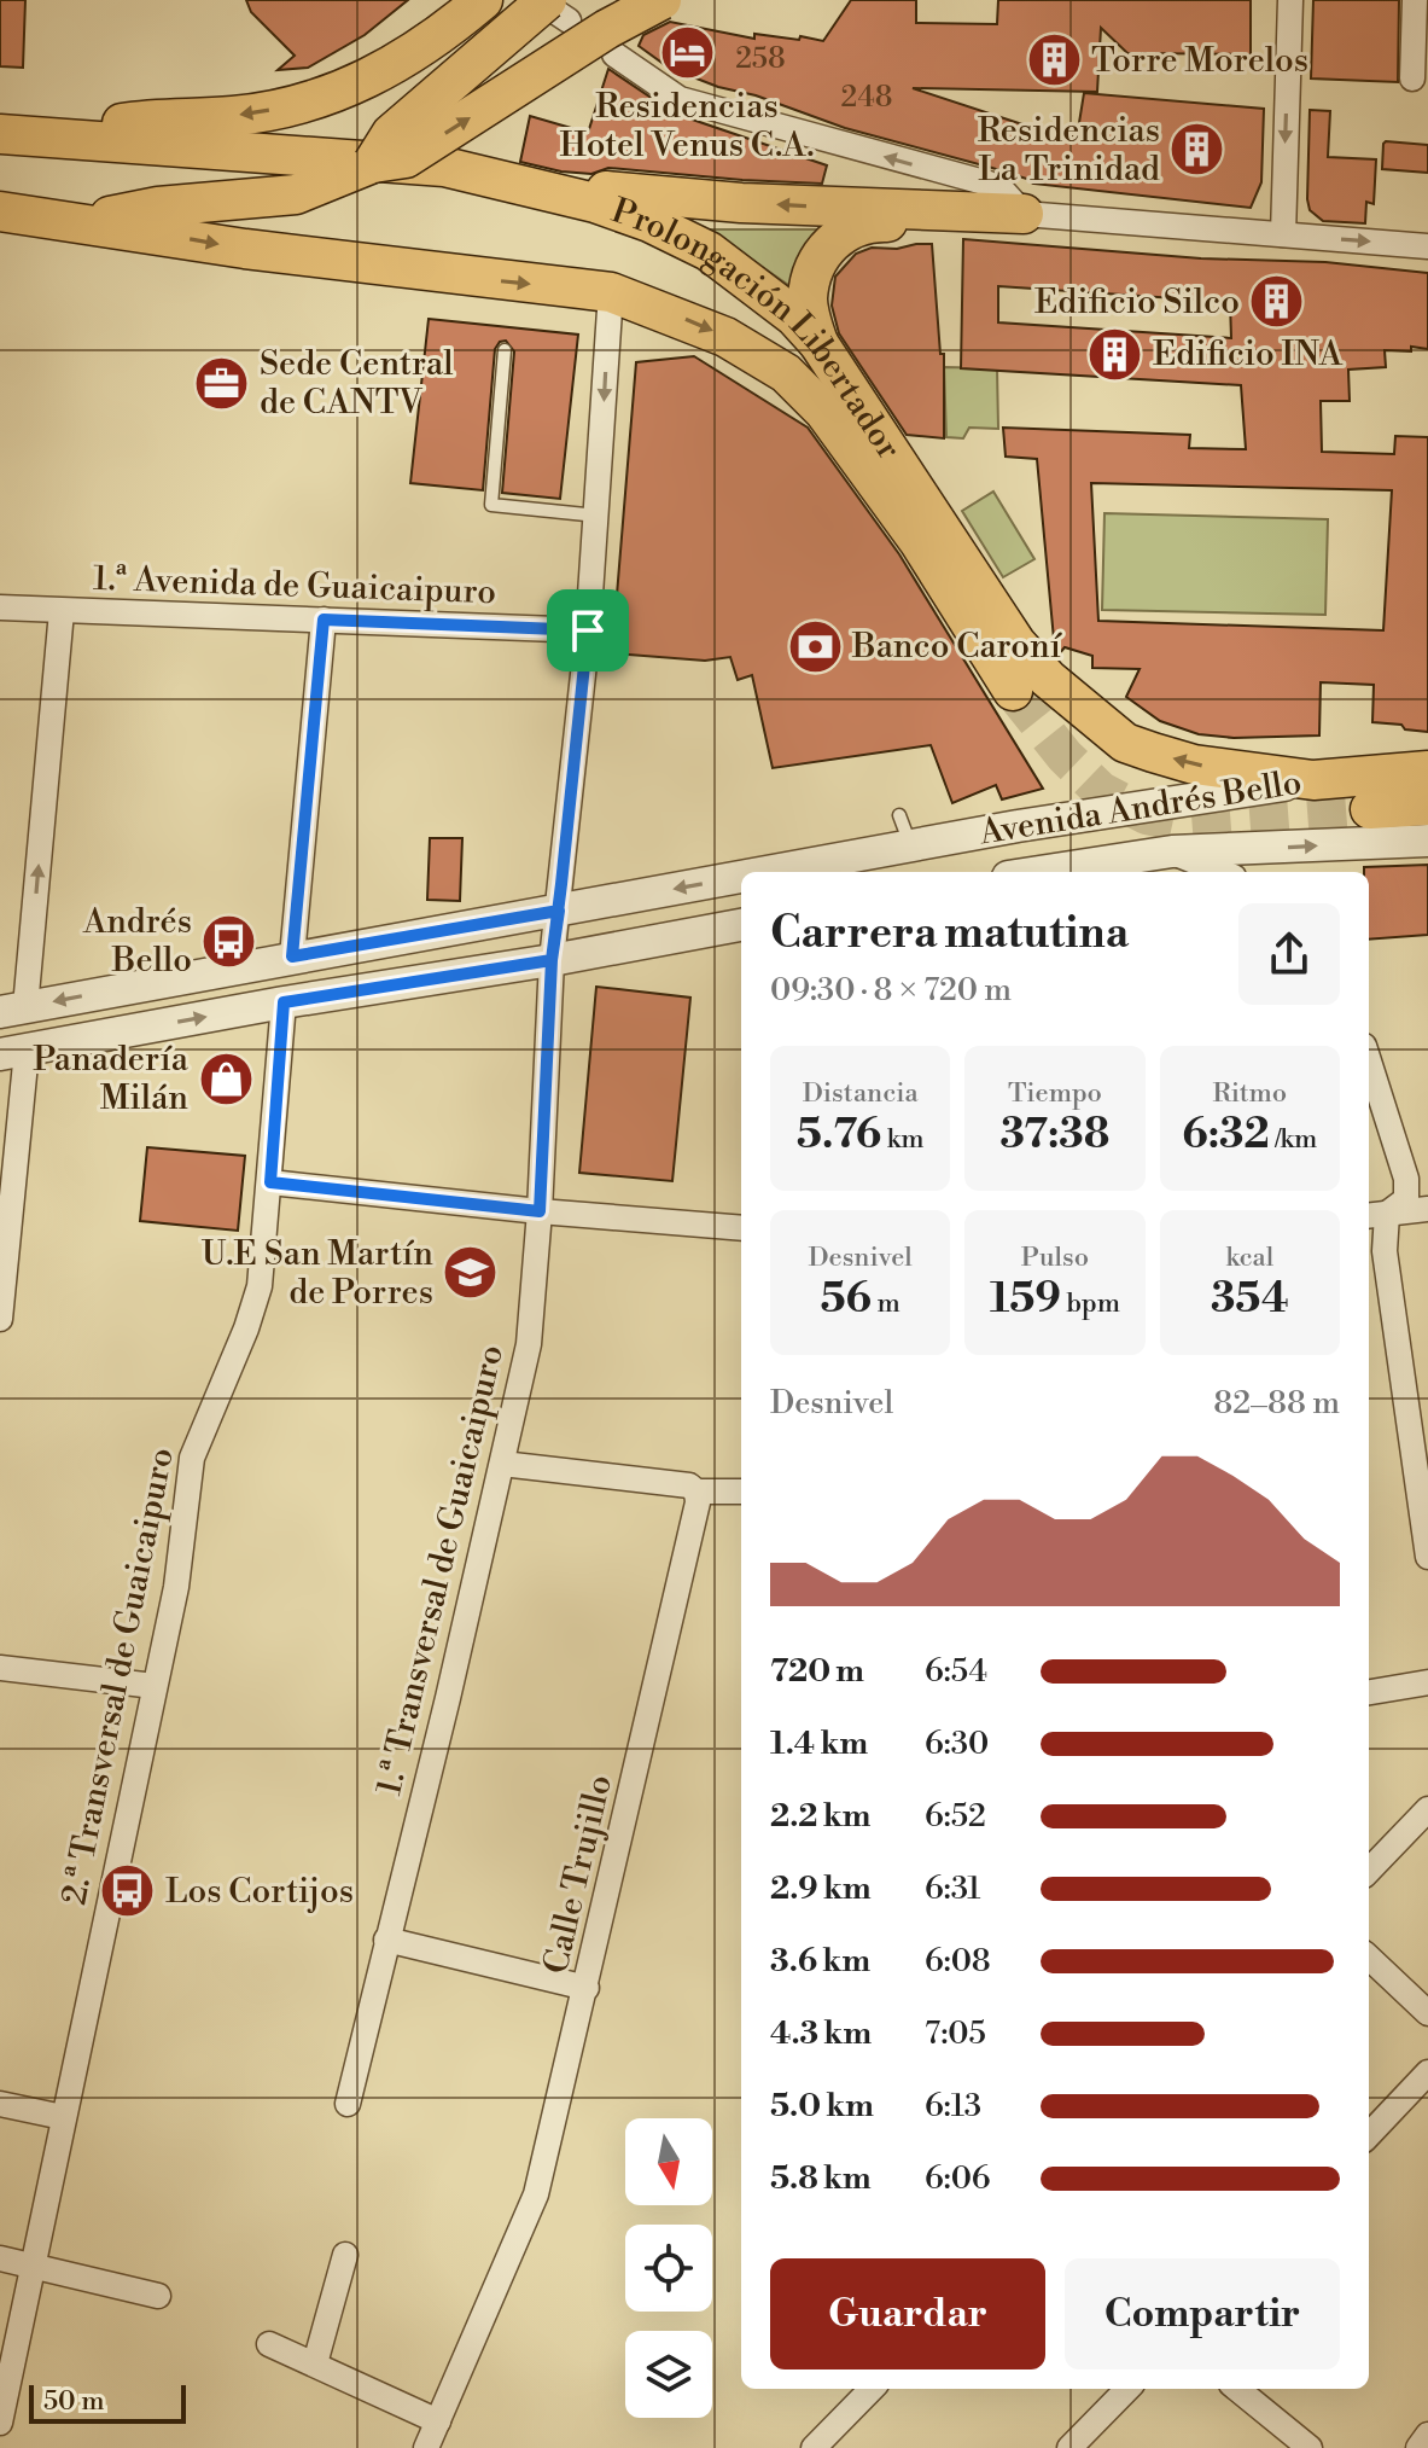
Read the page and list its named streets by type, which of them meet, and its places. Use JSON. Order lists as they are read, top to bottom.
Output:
{
  "streets": {
    "main road": ["Prolongación Libertador", "Avenida Andrés Bello"],
    "street": [
      "1.ª Avenida de Guaicaipuro",
      "1.ª Transversal de Guaicaipuro",
      "2.ª Transversal de Guaicaipuro",
      "Calle Trujillo"
    ]
  },
  "crossings": [
    ["Prolongación Libertador", "Avenida Andrés Bello"],
    ["Prolongación Libertador", "1.ª Transversal de Guaicaipuro"],
    ["1.ª Avenida de Guaicaipuro", "1.ª Transversal de Guaicaipuro"],
    ["Avenida Andrés Bello", "1.ª Transversal de Guaicaipuro"]
  ],
  "places": {
    "hotel": ["Residencias Hotel Venus C.A."],
    "building": [
      "Torre Morelos",
      "Residencias La Trinidad",
      "Edificio Silco",
      "Edificio INA"
    ],
    "office": ["Sede Central de CANTV"],
    "bank": ["Banco Caroní"],
    "bus stop": ["Andrés Bello", "Los Cortijos"],
    "shop": ["Panadería Milán"],
    "school or university": ["U.E San Martín de Porres"]
  },
  "house_numbers": ["258", "248"],
  "scale_bar": "50 m",
  "north": "bottom",
  "page": {
    "heading": ["Carrera matutina", "09:30 · 8 × 720 m"],
    "stats": [
      ["Distancia", "5.76 km"],
      ["Tiempo", "37:38"],
      ["Ritmo", "6:32 /km"],
      ["Desnivel", "56 m"],
      ["Pulso", "159 bpm"],
      ["kcal", "354"]
    ],
    "chart": ["Desnivel", "82–88 m"],
    "list": [
      {
        "name": "720 m",
        "note": "6:54"
      },
      {
        "name": "1.4 km",
        "note": "6:30"
      },
      {
        "name": "2.2 km",
        "note": "6:52"
      },
      {
        "name": "2.9 km",
        "note": "6:31"
      },
      {
        "name": "3.6 km",
        "note": "6:08"
      },
      {
        "name": "4.3 km",
        "note": "7:05"
      },
      {
        "name": "5.0 km",
        "note": "6:13"
      },
      {
        "name": "5.8 km",
        "note": "6:06"
      }
    ],
    "buttons": ["Guardar", "Compartir"],
    "scale": "50 m"
  }
}
